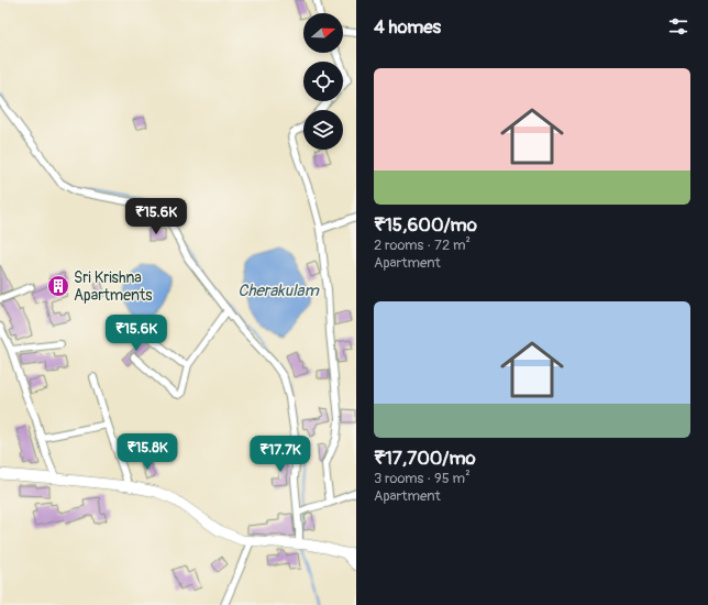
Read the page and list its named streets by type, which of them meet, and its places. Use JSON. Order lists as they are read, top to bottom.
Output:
{
  "water": ["Cherakulam"],
  "places": {
    "building": ["Sri Krishna Apartments"]
  },
  "north": "right",
  "page": {
    "heading": "4 homes",
    "list": [
      {
        "name": "₹15,600/mo",
        "note": "2 rooms · 72 m² · Apartment"
      },
      {
        "name": "₹17,700/mo",
        "note": "3 rooms · 95 m² · Apartment"
      }
    ],
    "price": [
      "₹15.6K",
      "₹15.6K",
      "₹15.8K",
      "₹17.7K"
    ]
  }
}
